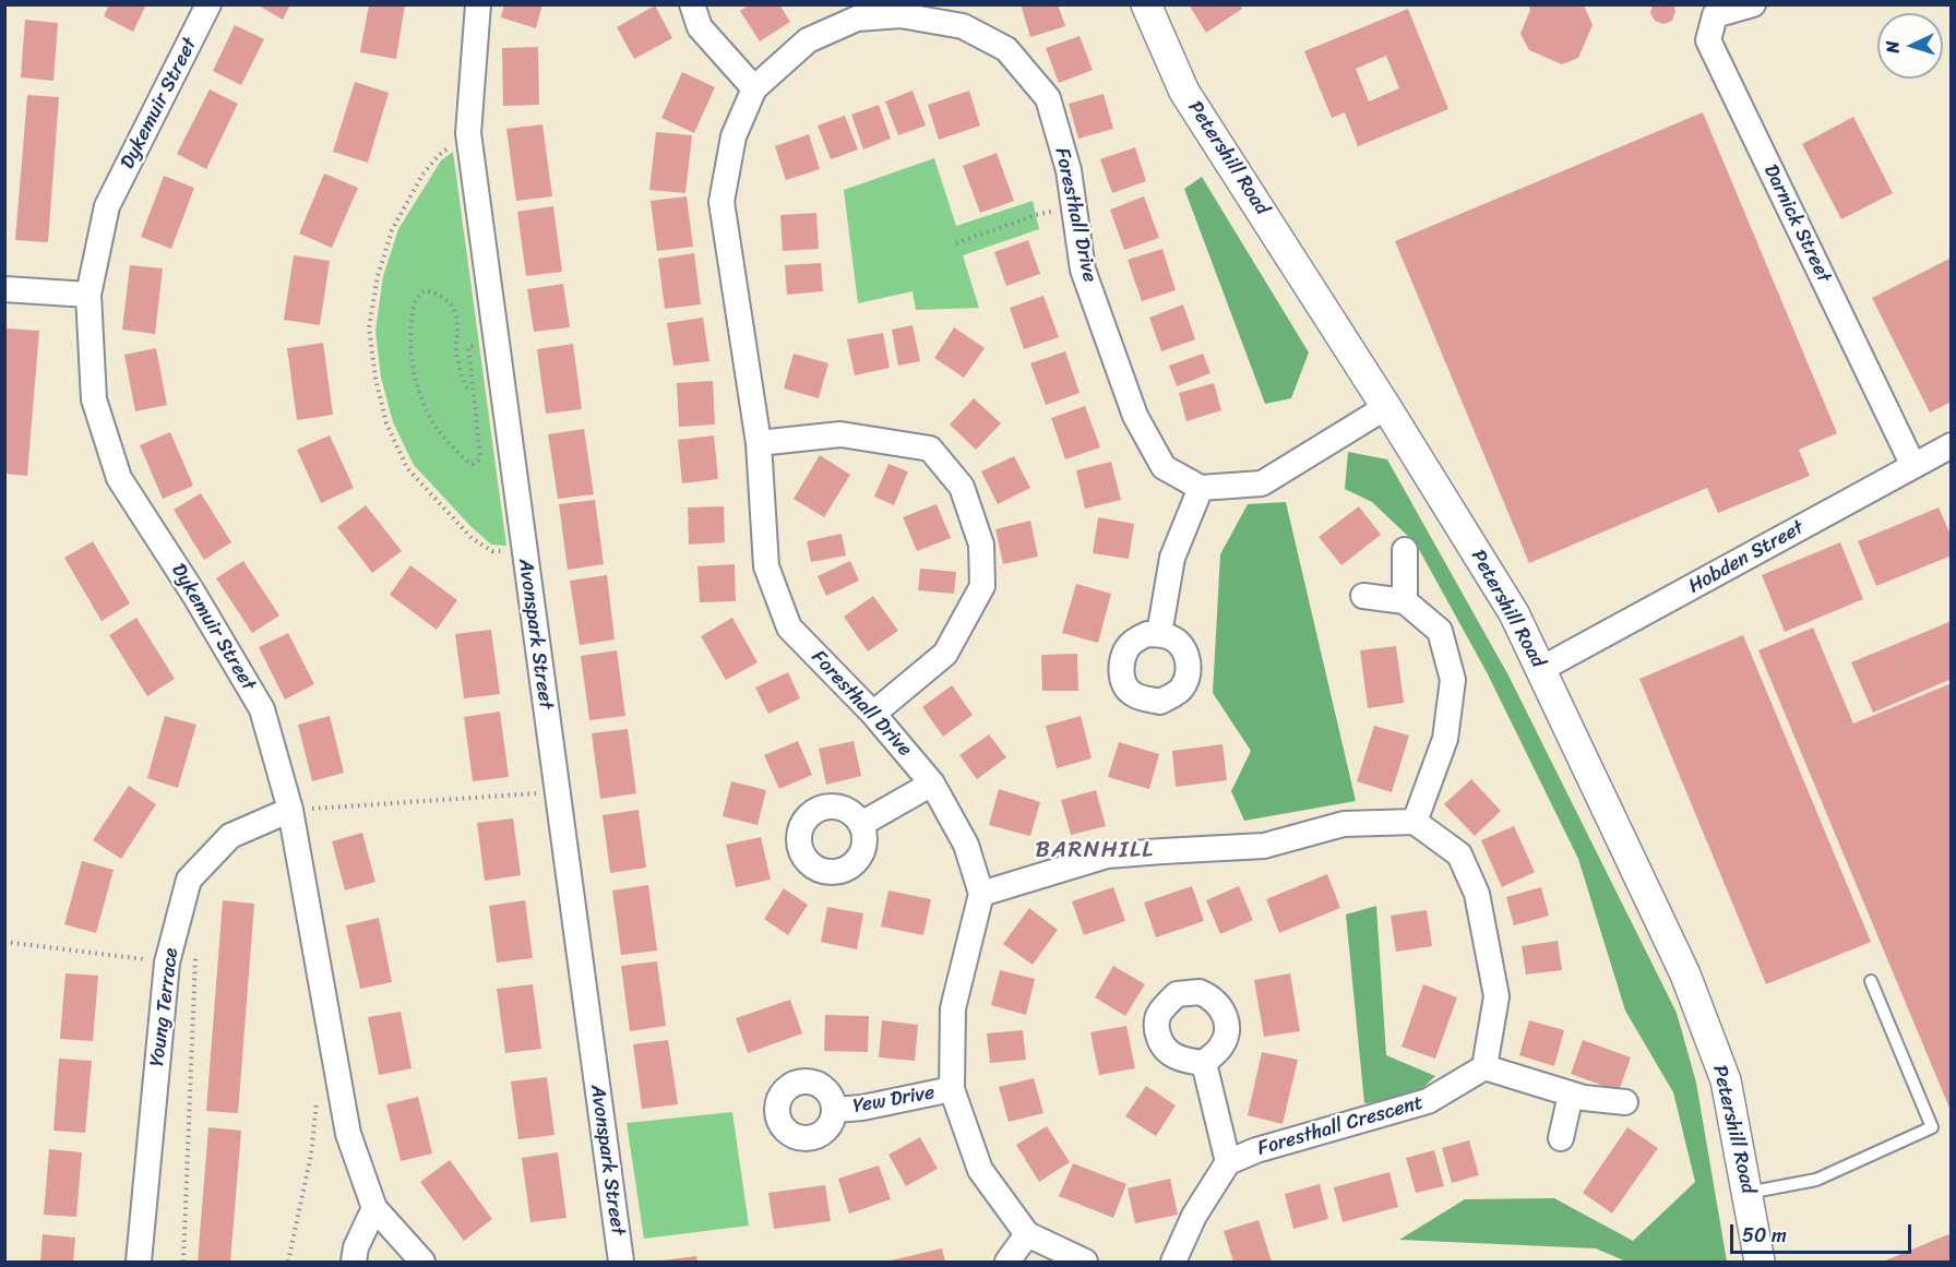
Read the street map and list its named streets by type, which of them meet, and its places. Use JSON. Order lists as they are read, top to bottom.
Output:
{
  "streets": {
    "street": [
      "Dykemuir Street",
      "Petershill Road",
      "Foresthall Drive",
      "Darnick Street",
      "Hobden Street",
      "Avonspark Street",
      "Young Terrace",
      "Yew Drive",
      "Foresthall Crescent"
    ]
  },
  "crossings": [
    ["Dykemuir Street", "Young Terrace"],
    ["Petershill Road", "Hobden Street"],
    ["Darnick Street", "Hobden Street"]
  ],
  "districts": ["BARNHILL"],
  "scale_bar": "50 m",
  "north": "left"
}
